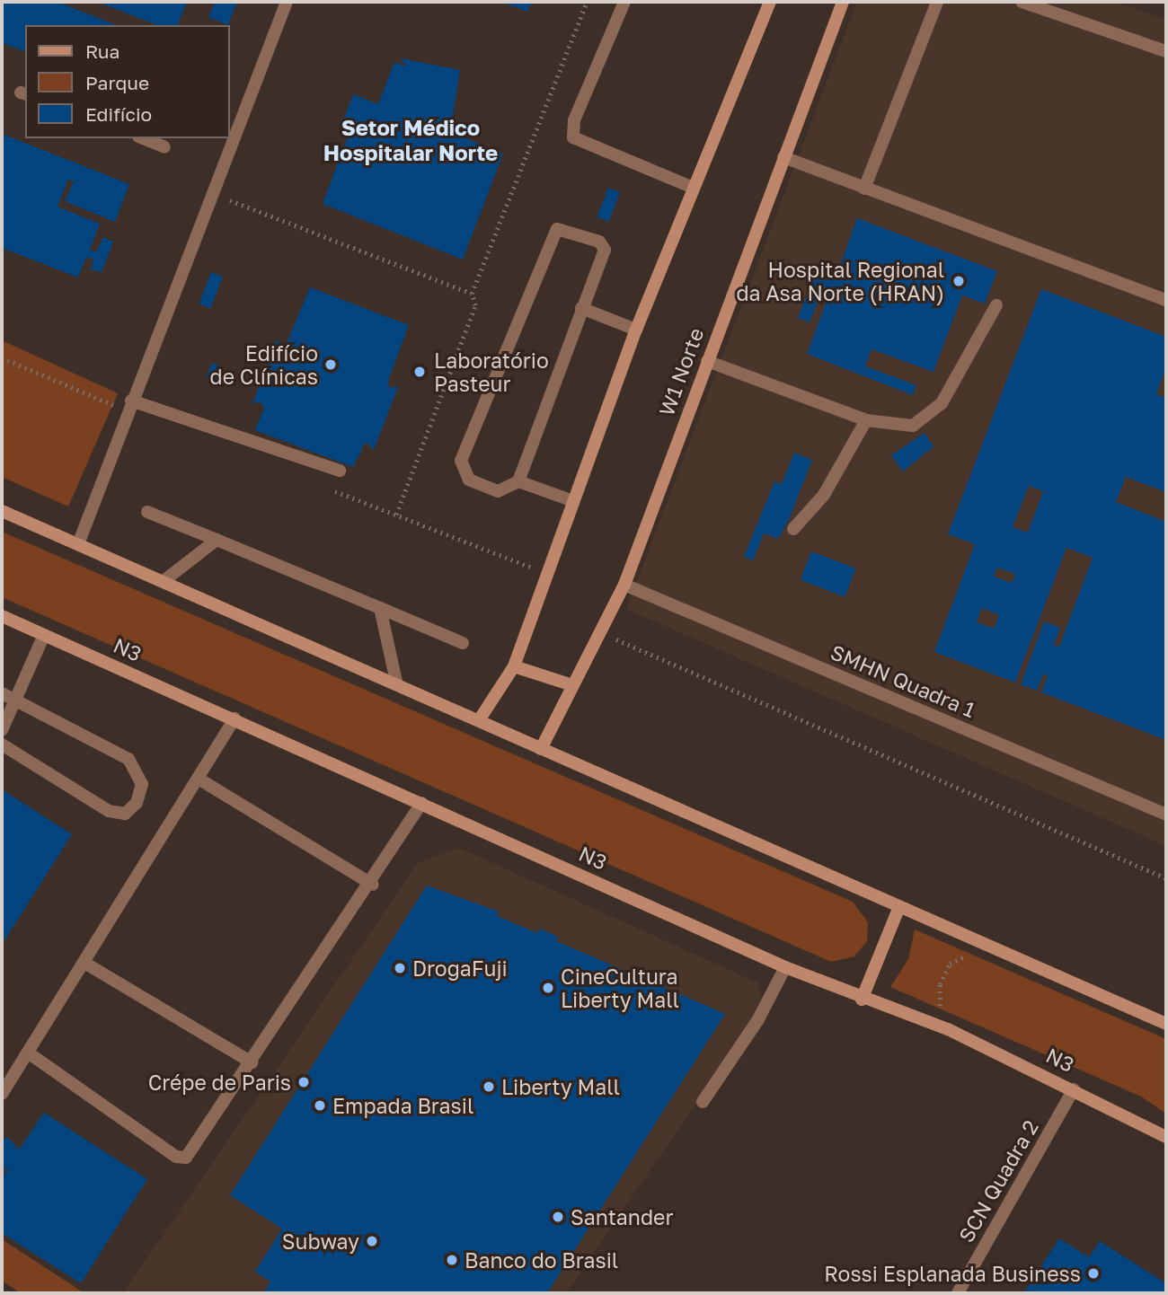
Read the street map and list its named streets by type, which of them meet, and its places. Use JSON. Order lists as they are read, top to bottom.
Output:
{
  "streets": {
    "main road": ["W1 Norte", "N3"],
    "street": ["SMHN Quadra 1", "SCN Quadra 2"]
  },
  "crossings": [
    ["W1 Norte", "SMHN Quadra 1"],
    ["N3", "SCN Quadra 2"]
  ],
  "districts": ["Setor Médico Hospitalar Norte"],
  "places": [
    "Hospital Regional da Asa Norte (HRAN)",
    "Edifício de Clínicas",
    "Laboratório Pasteur",
    "DrogaFuji",
    "CineCultura Liberty Mall",
    "Crépe de Paris",
    "Liberty Mall",
    "Empada Brasil",
    "Santander",
    "Subway",
    "Banco do Brasil",
    "Rossi Esplanada Business"
  ],
  "legend": ["Rua", "Parque", "Edifício"]
}
